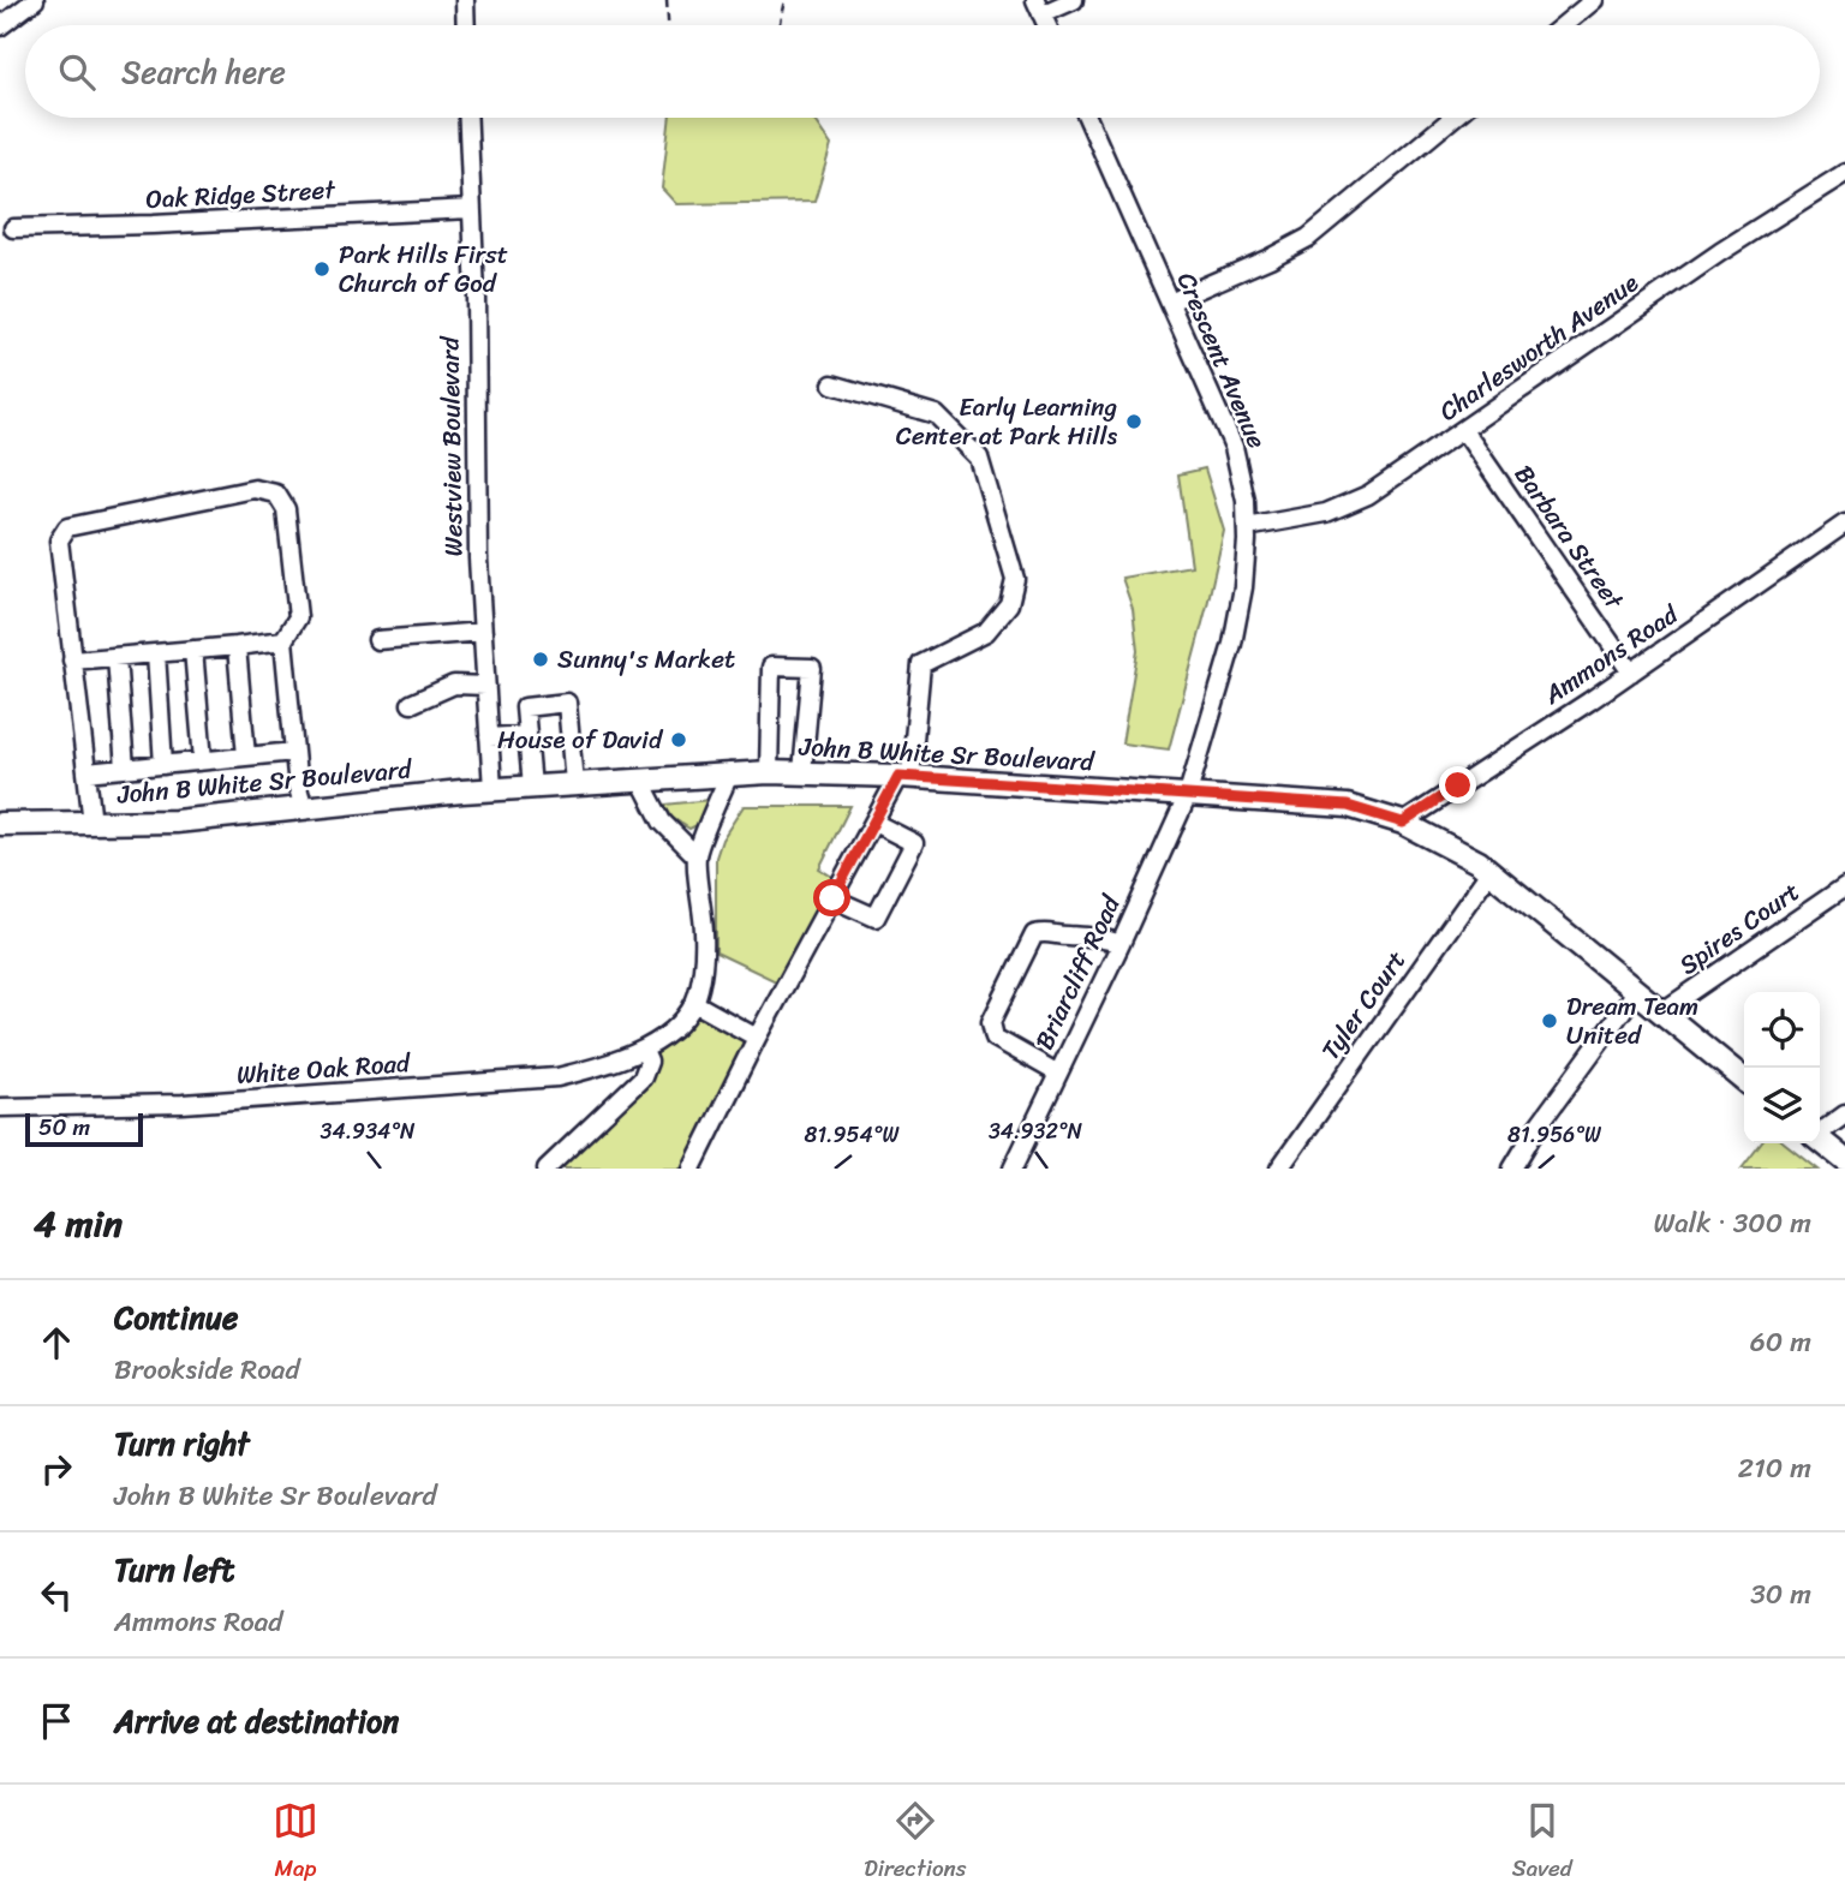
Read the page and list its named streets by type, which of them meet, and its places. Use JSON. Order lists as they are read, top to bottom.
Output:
{
  "streets": {
    "main road": ["John B White Sr Boulevard"],
    "street": [
      "Oak Ridge Street",
      "Charlesworth Avenue",
      "Crescent Avenue",
      "Westview Boulevard",
      "Barbara Street",
      "Ammons Road",
      "Spires Court",
      "Briarcliff Road",
      "Tyler Court",
      "White Oak Road"
    ]
  },
  "crossings": [
    ["Oak Ridge Street", "Westview Boulevard"],
    ["Charlesworth Avenue", "Crescent Avenue"],
    ["Charlesworth Avenue", "Barbara Street"],
    ["Crescent Avenue", "John B White Sr Boulevard"],
    ["Crescent Avenue", "Briarcliff Road"],
    ["Westview Boulevard", "John B White Sr Boulevard"],
    ["Barbara Street", "Ammons Road"],
    ["Ammons Road", "John B White Sr Boulevard"],
    ["John B White Sr Boulevard", "Spires Court"],
    ["John B White Sr Boulevard", "Briarcliff Road"],
    ["John B White Sr Boulevard", "Tyler Court"]
  ],
  "places": [
    "Park Hills First Church of God",
    "Early Learning Center at Park Hills",
    "Sunny's Market",
    "House of David",
    "Dream Team United"
  ],
  "scale_bar": "50 m",
  "page": {
    "search": "Search here",
    "scale": "50 m",
    "heading": ["4 min", "Walk · 300 m"],
    "list": [
      ["Continue", "Brookside Road", "60 m"],
      ["Turn right", "John B White Sr Boulevard", "210 m"],
      ["Turn left", "Ammons Road", "30 m"],
      "Arrive at destination"
    ],
    "nav": ["Map", "Directions", "Saved"]
  },
  "coordinates": [
    "34.934°N",
    "34.932°N",
    "81.954°W",
    "81.956°W"
  ]
}
